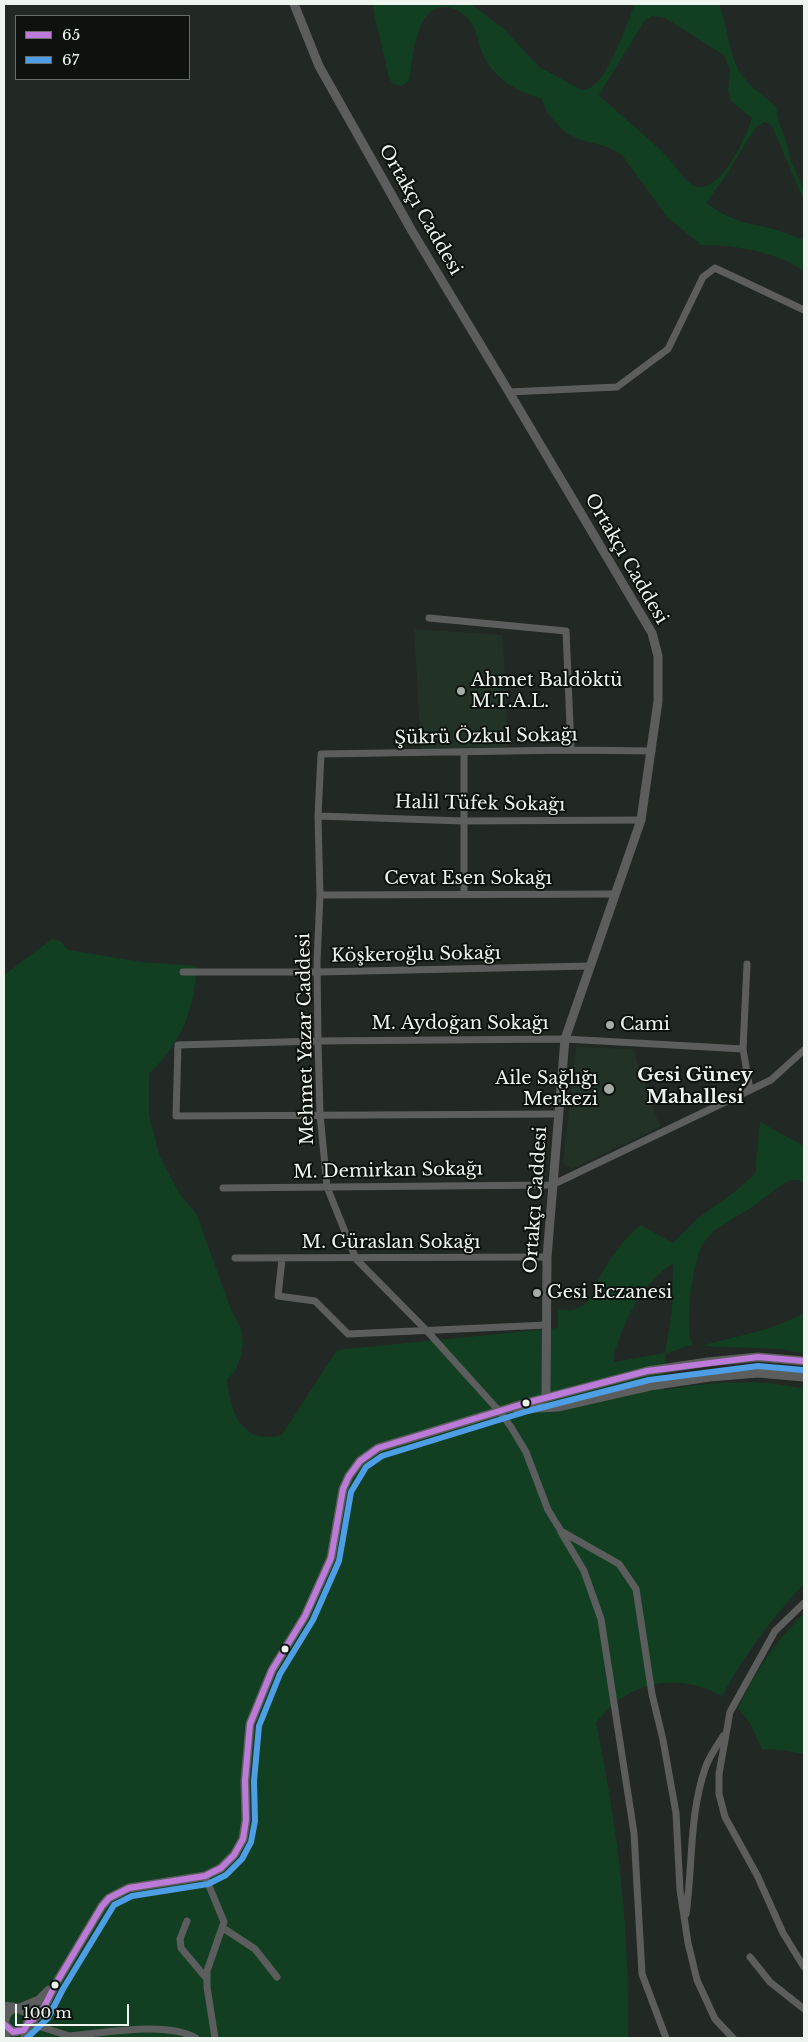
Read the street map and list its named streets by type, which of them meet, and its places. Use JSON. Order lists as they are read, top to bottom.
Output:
{
  "streets": {
    "street": [
      "Ortakçı Caddesi",
      "Şükrü Özkul Sokağı",
      "Halil Tüfek Sokağı",
      "Cevat Esen Sokağı",
      "Köşkeroğlu Sokağı",
      "M. Aydoğan Sokağı",
      "Mehmet Yazar Caddesi",
      "M. Demirkan Sokağı",
      "M. Güraslan Sokağı"
    ]
  },
  "crossings": [
    ["Ortakçı Caddesi", "Şükrü Özkul Sokağı"],
    ["Ortakçı Caddesi", "Halil Tüfek Sokağı"],
    ["Ortakçı Caddesi", "Cevat Esen Sokağı"],
    ["Ortakçı Caddesi", "Köşkeroğlu Sokağı"],
    ["Ortakçı Caddesi", "M. Aydoğan Sokağı"],
    ["Ortakçı Caddesi", "M. Demirkan Sokağı"],
    ["Ortakçı Caddesi", "M. Güraslan Sokağı"],
    ["Şükrü Özkul Sokağı", "Mehmet Yazar Caddesi"],
    ["Halil Tüfek Sokağı", "Mehmet Yazar Caddesi"],
    ["Cevat Esen Sokağı", "Mehmet Yazar Caddesi"],
    ["Köşkeroğlu Sokağı", "Mehmet Yazar Caddesi"],
    ["M. Aydoğan Sokağı", "Mehmet Yazar Caddesi"],
    ["Mehmet Yazar Caddesi", "M. Demirkan Sokağı"],
    ["Mehmet Yazar Caddesi", "M. Güraslan Sokağı"]
  ],
  "districts": ["Gesi Güney Mahallesi"],
  "places": [
    "Ahmet Baldöktü M.T.A.L.",
    "Cami",
    "Aile Sağlığı Merkezi",
    "Gesi Eczanesi"
  ],
  "lines": ["transit line 65", "transit line 67"],
  "legend": ["65", "67"],
  "scale_bar": "100 m"
}
